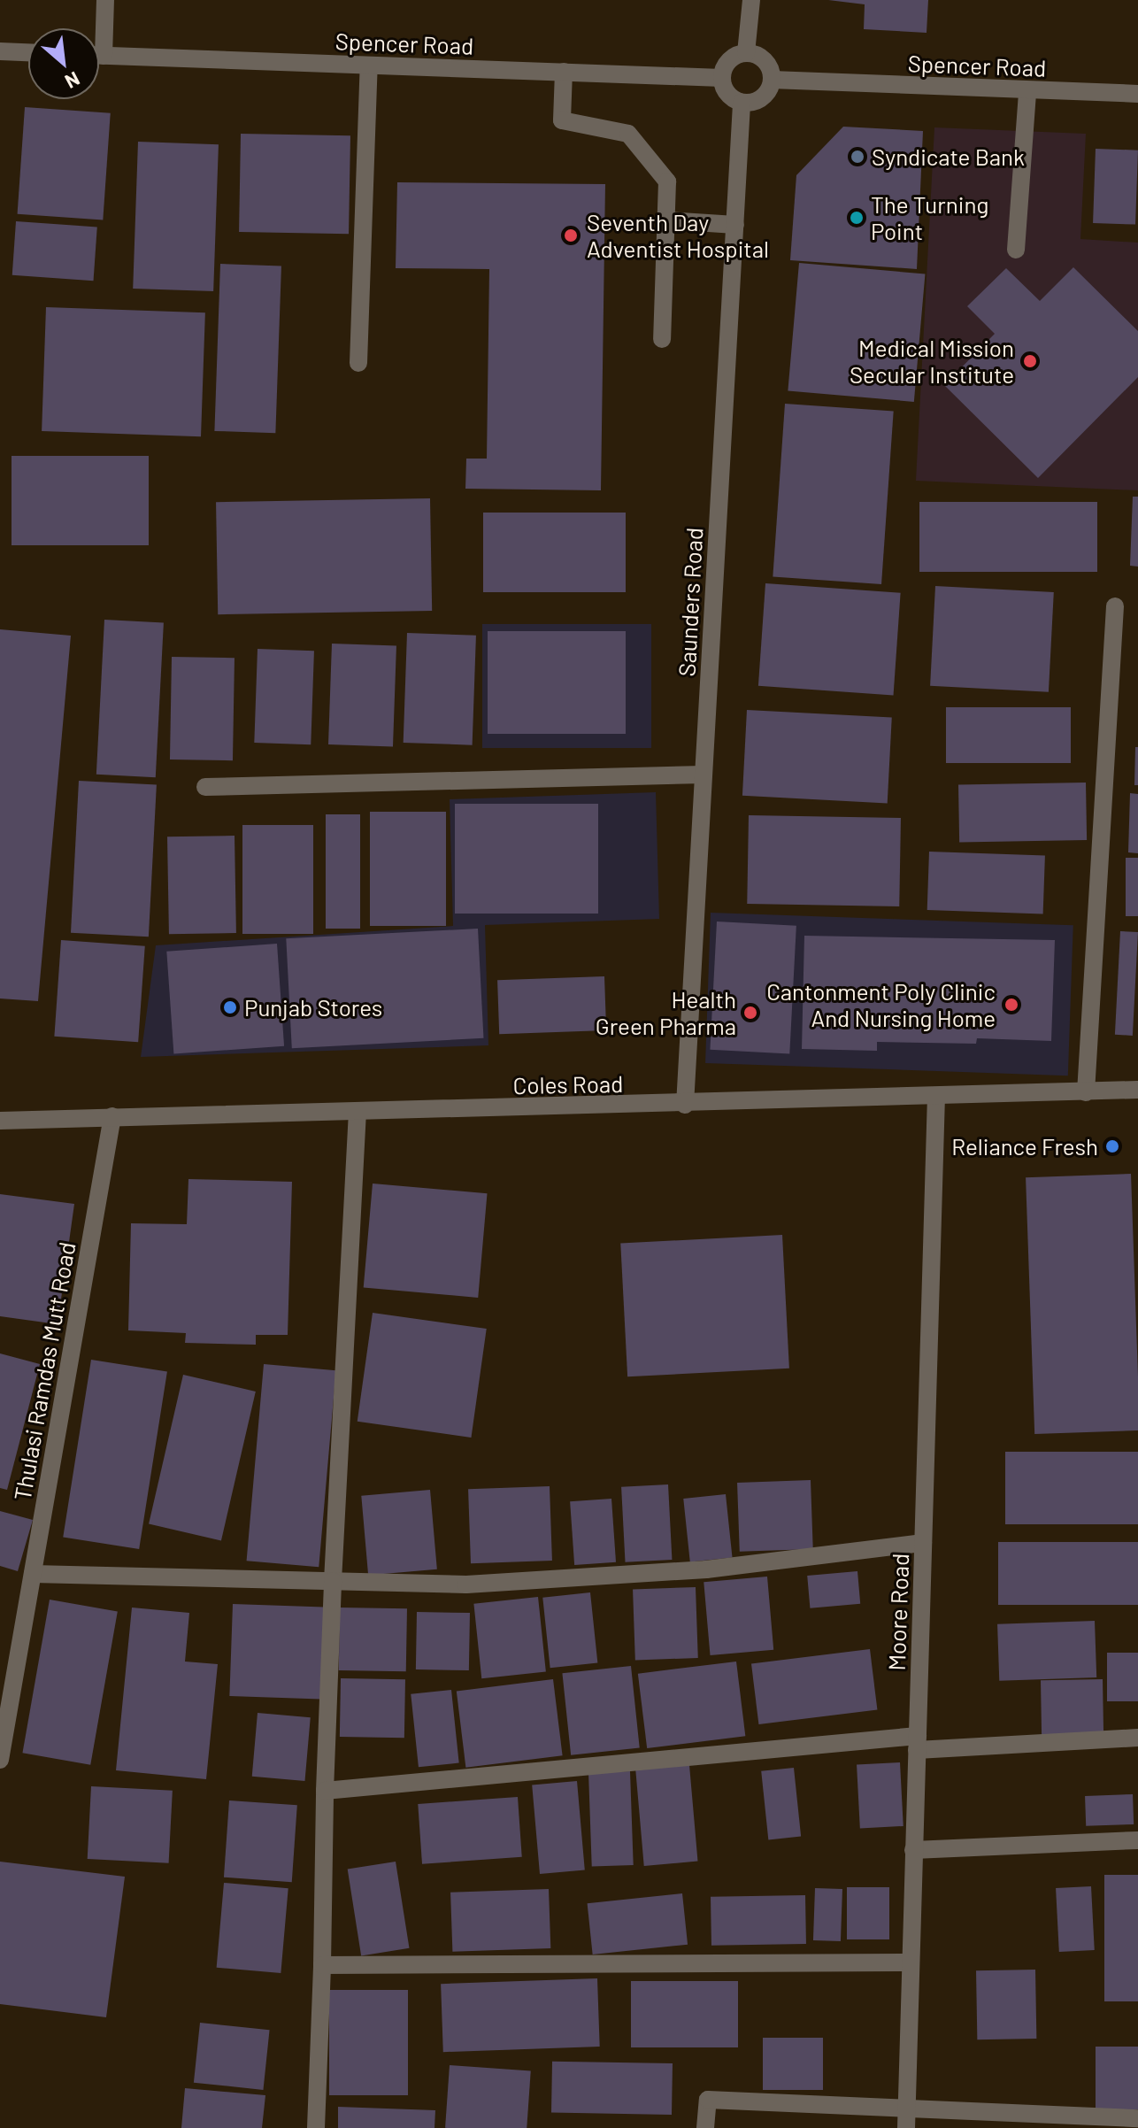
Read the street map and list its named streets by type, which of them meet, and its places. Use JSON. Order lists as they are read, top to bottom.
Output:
{
  "streets": {
    "street": [
      "Spencer Road",
      "Saunders Road",
      "Coles Road",
      "Thulasi Ramdas Mutt Road",
      "Moore Road"
    ]
  },
  "crossings": [
    ["Spencer Road", "Saunders Road"],
    ["Saunders Road", "Coles Road"],
    ["Coles Road", "Thulasi Ramdas Mutt Road"],
    ["Coles Road", "Moore Road"]
  ],
  "places": [
    "Syndicate Bank",
    "The Turning Point",
    "Seventh Day Adventist Hospital",
    "Medical Mission Secular Institute",
    "Cantonment Poly Clinic And Nursing Home",
    "Punjab Stores",
    "Health Green Pharma",
    "Reliance Fresh"
  ],
  "north": "bottom right"
}
